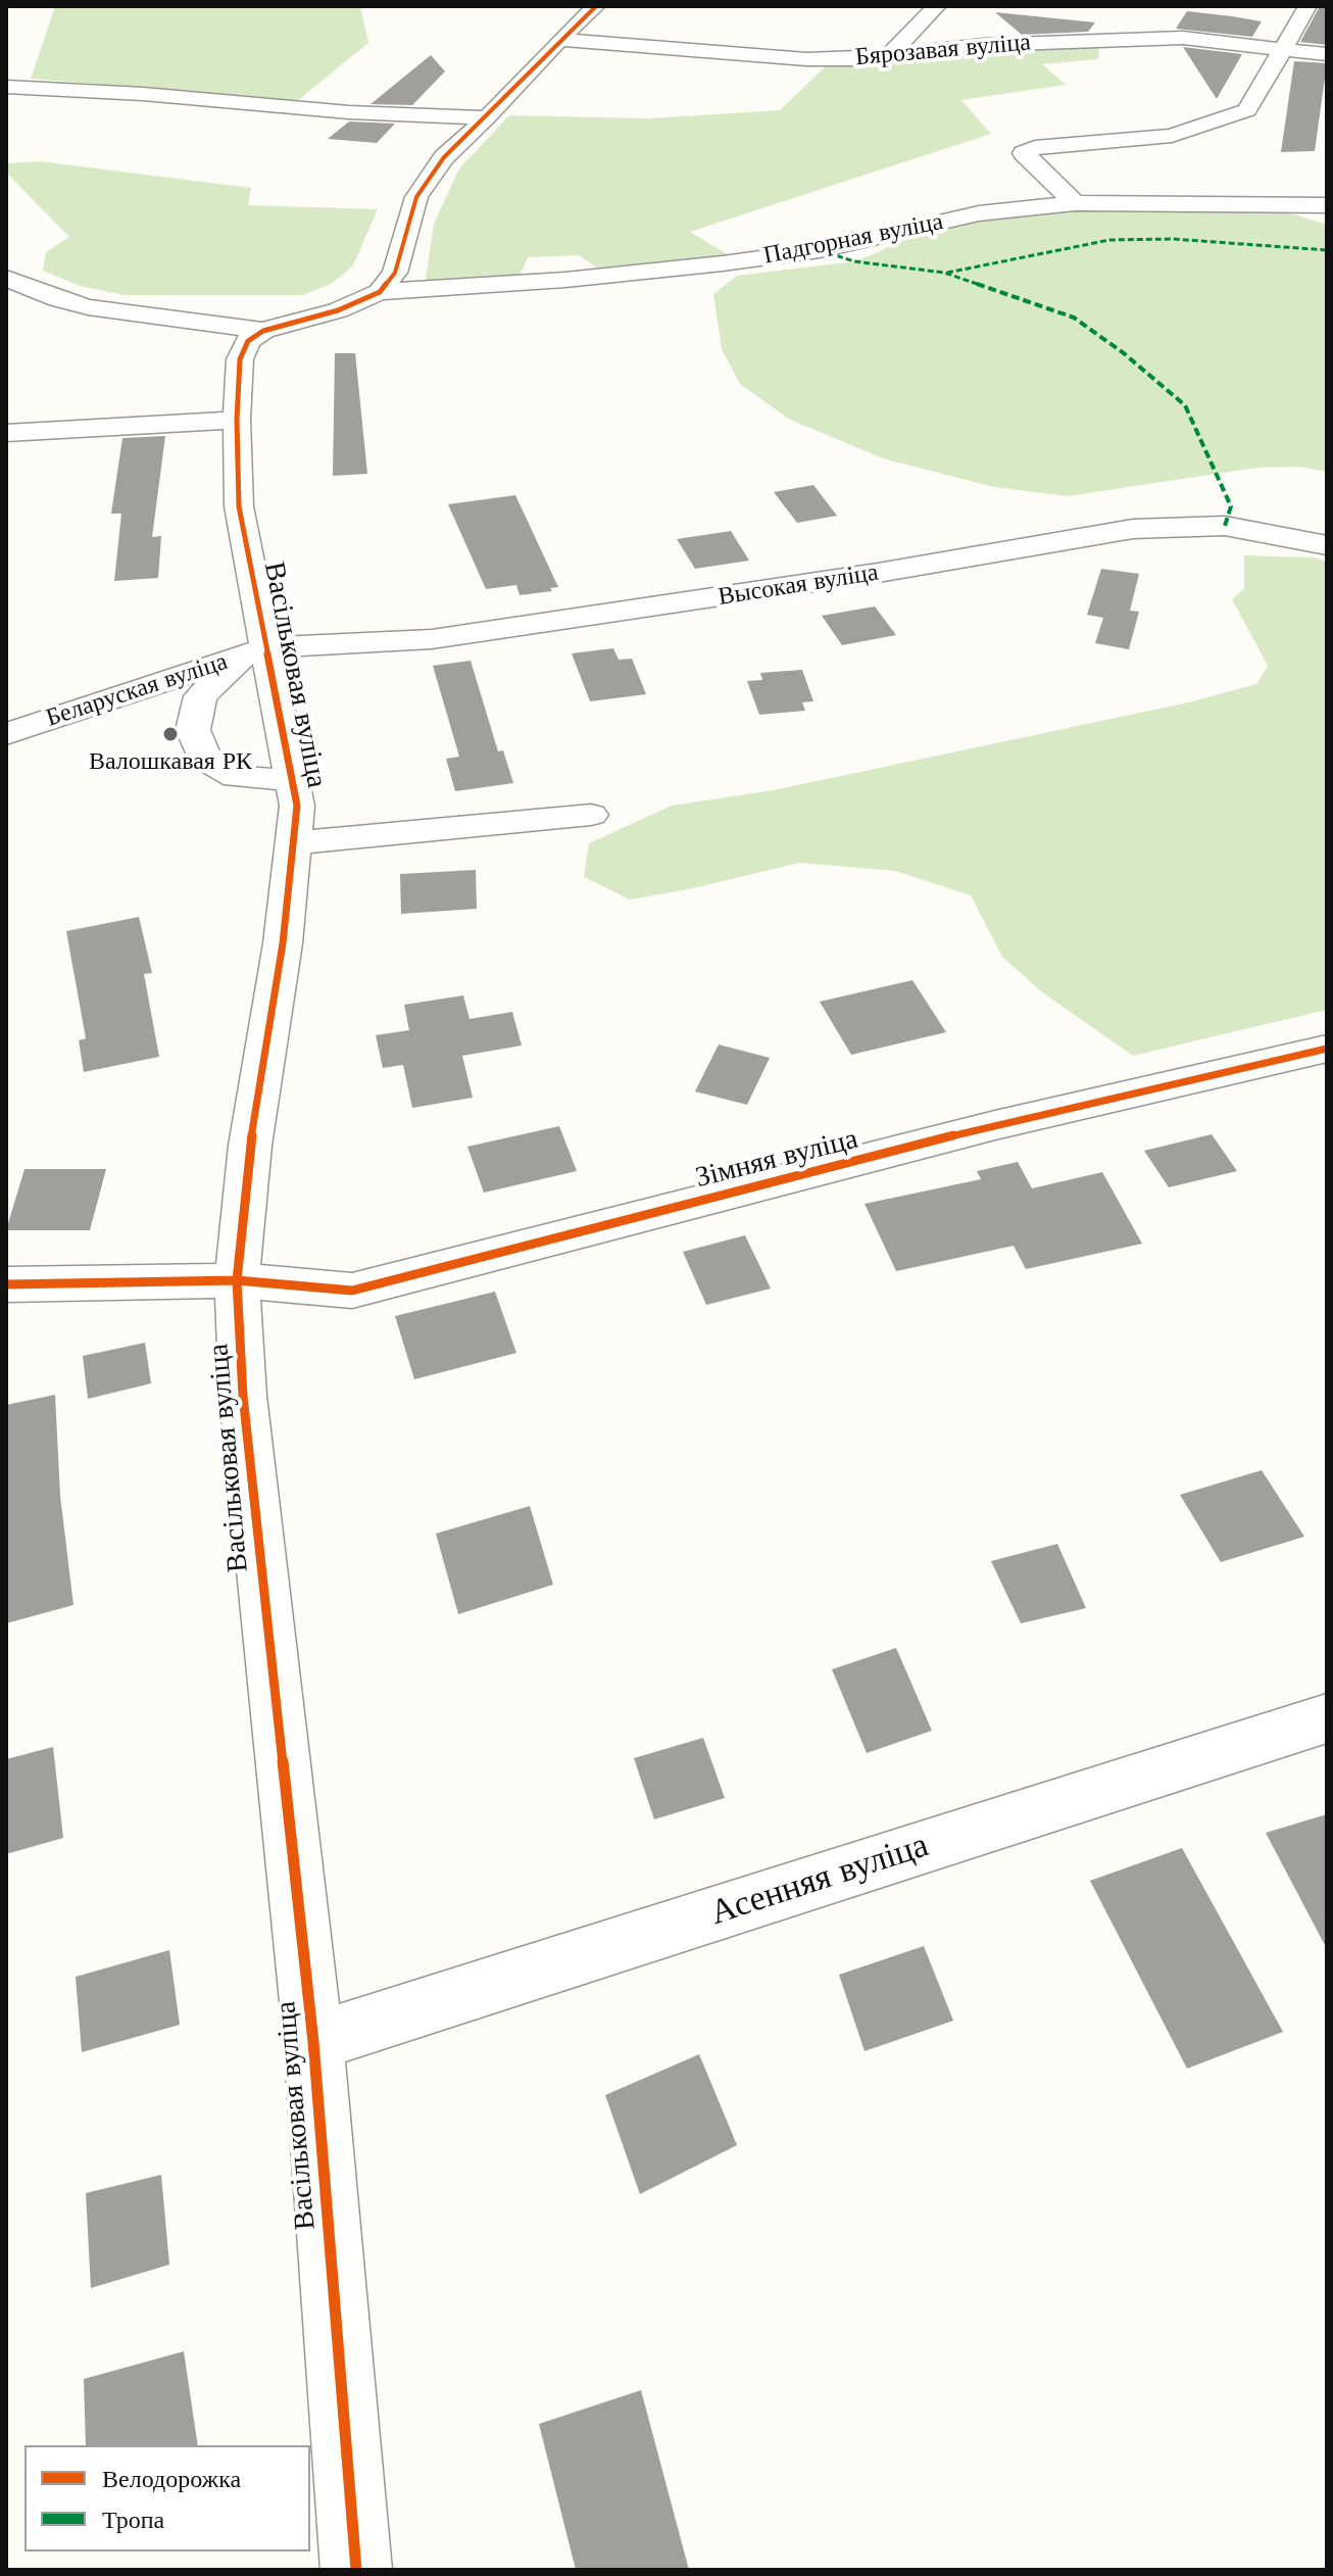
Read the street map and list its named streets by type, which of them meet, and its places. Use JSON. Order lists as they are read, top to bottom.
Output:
{
  "streets": {
    "street": [
      "Бярозавая вуліца",
      "Падгорная вуліца",
      "Высокая вуліца",
      "Васільковая вуліца",
      "Беларуская вуліца",
      "Зімняя вуліца",
      "Асенняя вуліца"
    ]
  },
  "crossings": [
    ["Падгорная вуліца", "Васільковая вуліца"],
    ["Высокая вуліца", "Васільковая вуліца"],
    ["Высокая вуліца", "Беларуская вуліца"],
    ["Васільковая вуліца", "Беларуская вуліца"],
    ["Васільковая вуліца", "Зімняя вуліца"],
    ["Васільковая вуліца", "Асенняя вуліца"]
  ],
  "places": ["Валошкавая РК"],
  "legend": ["Велодорожка", "Тропа"]
}
